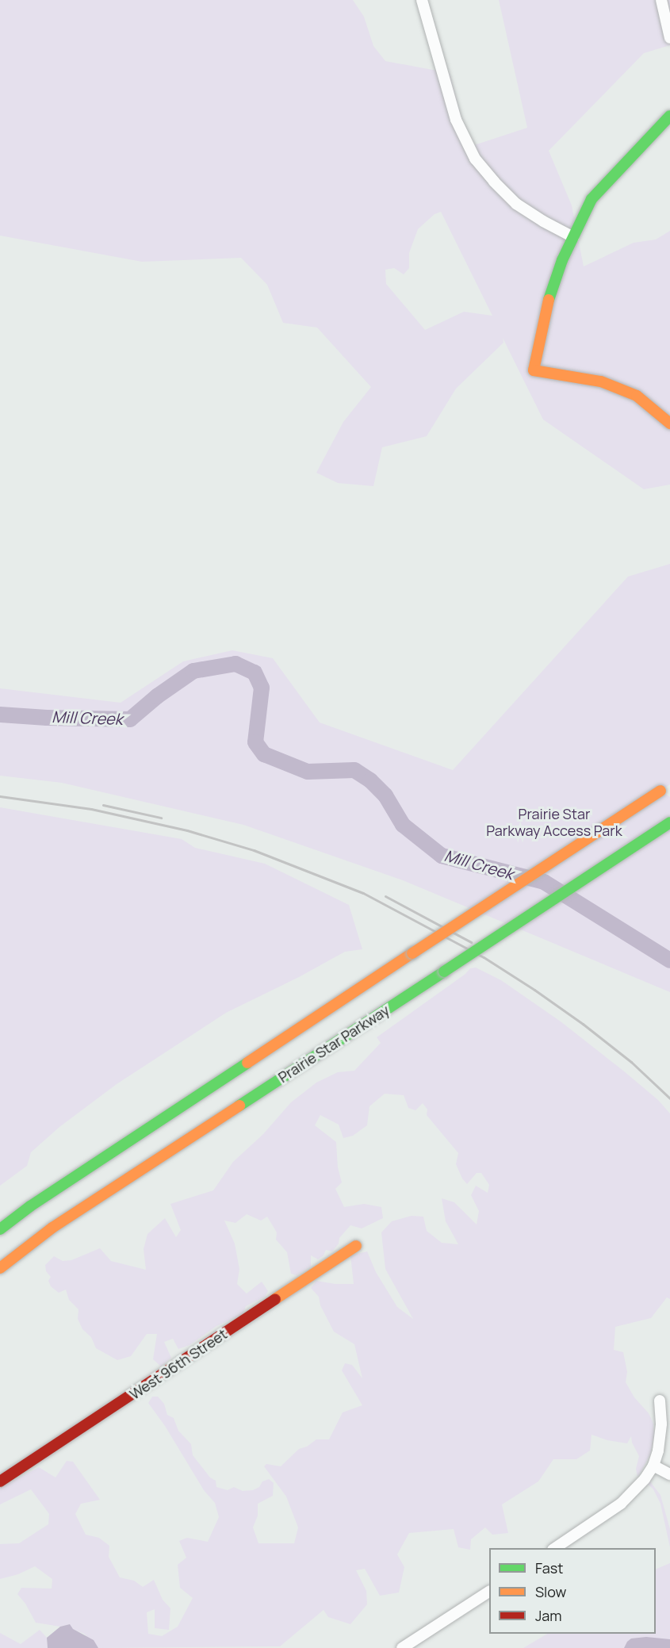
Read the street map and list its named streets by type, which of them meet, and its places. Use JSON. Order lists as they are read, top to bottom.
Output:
{
  "streets": {
    "main road": ["Prairie Star Parkway", "West 96th Street"]
  },
  "water": ["Mill Creek"],
  "parks": ["Prairie Star Parkway Access Park"],
  "legend": ["Fast", "Slow", "Jam"]
}
